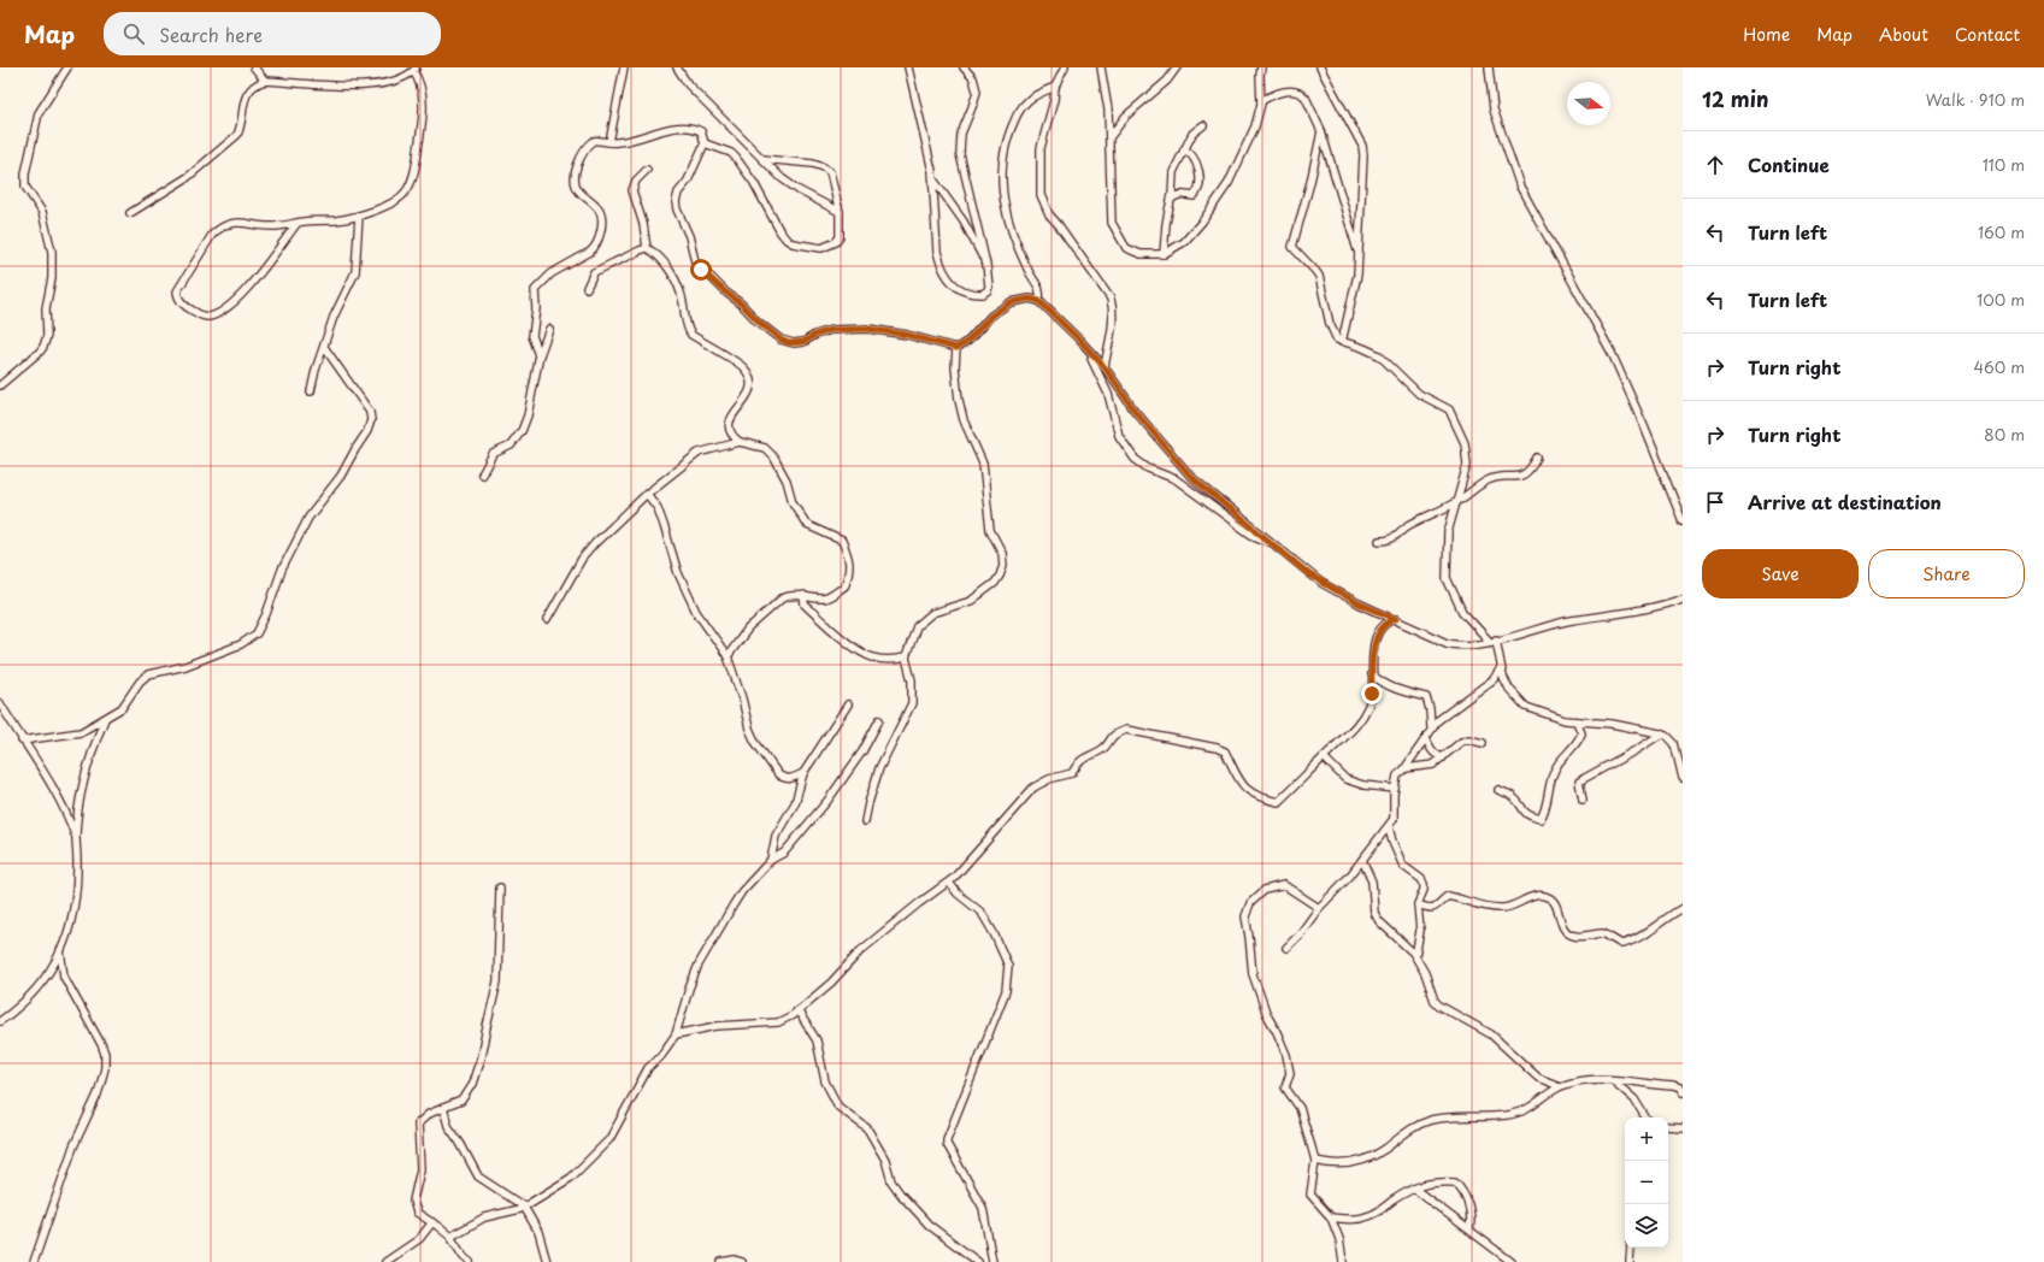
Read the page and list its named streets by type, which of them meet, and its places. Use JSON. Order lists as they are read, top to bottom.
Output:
{
  "north": "right",
  "page": {
    "header": "Map",
    "search": "Search here",
    "nav": [
      "Home",
      "Map",
      "About",
      "Contact"
    ],
    "heading": ["12 min", "Walk · 910 m"],
    "list": [
      ["Continue", "110 m"],
      ["Turn left", "160 m"],
      ["Turn left", "100 m"],
      ["Turn right", "460 m"],
      ["Turn right", "80 m"],
      "Arrive at destination"
    ],
    "buttons": ["Save", "Share"],
    "map_buttons": ["+", "−"]
  }
}
